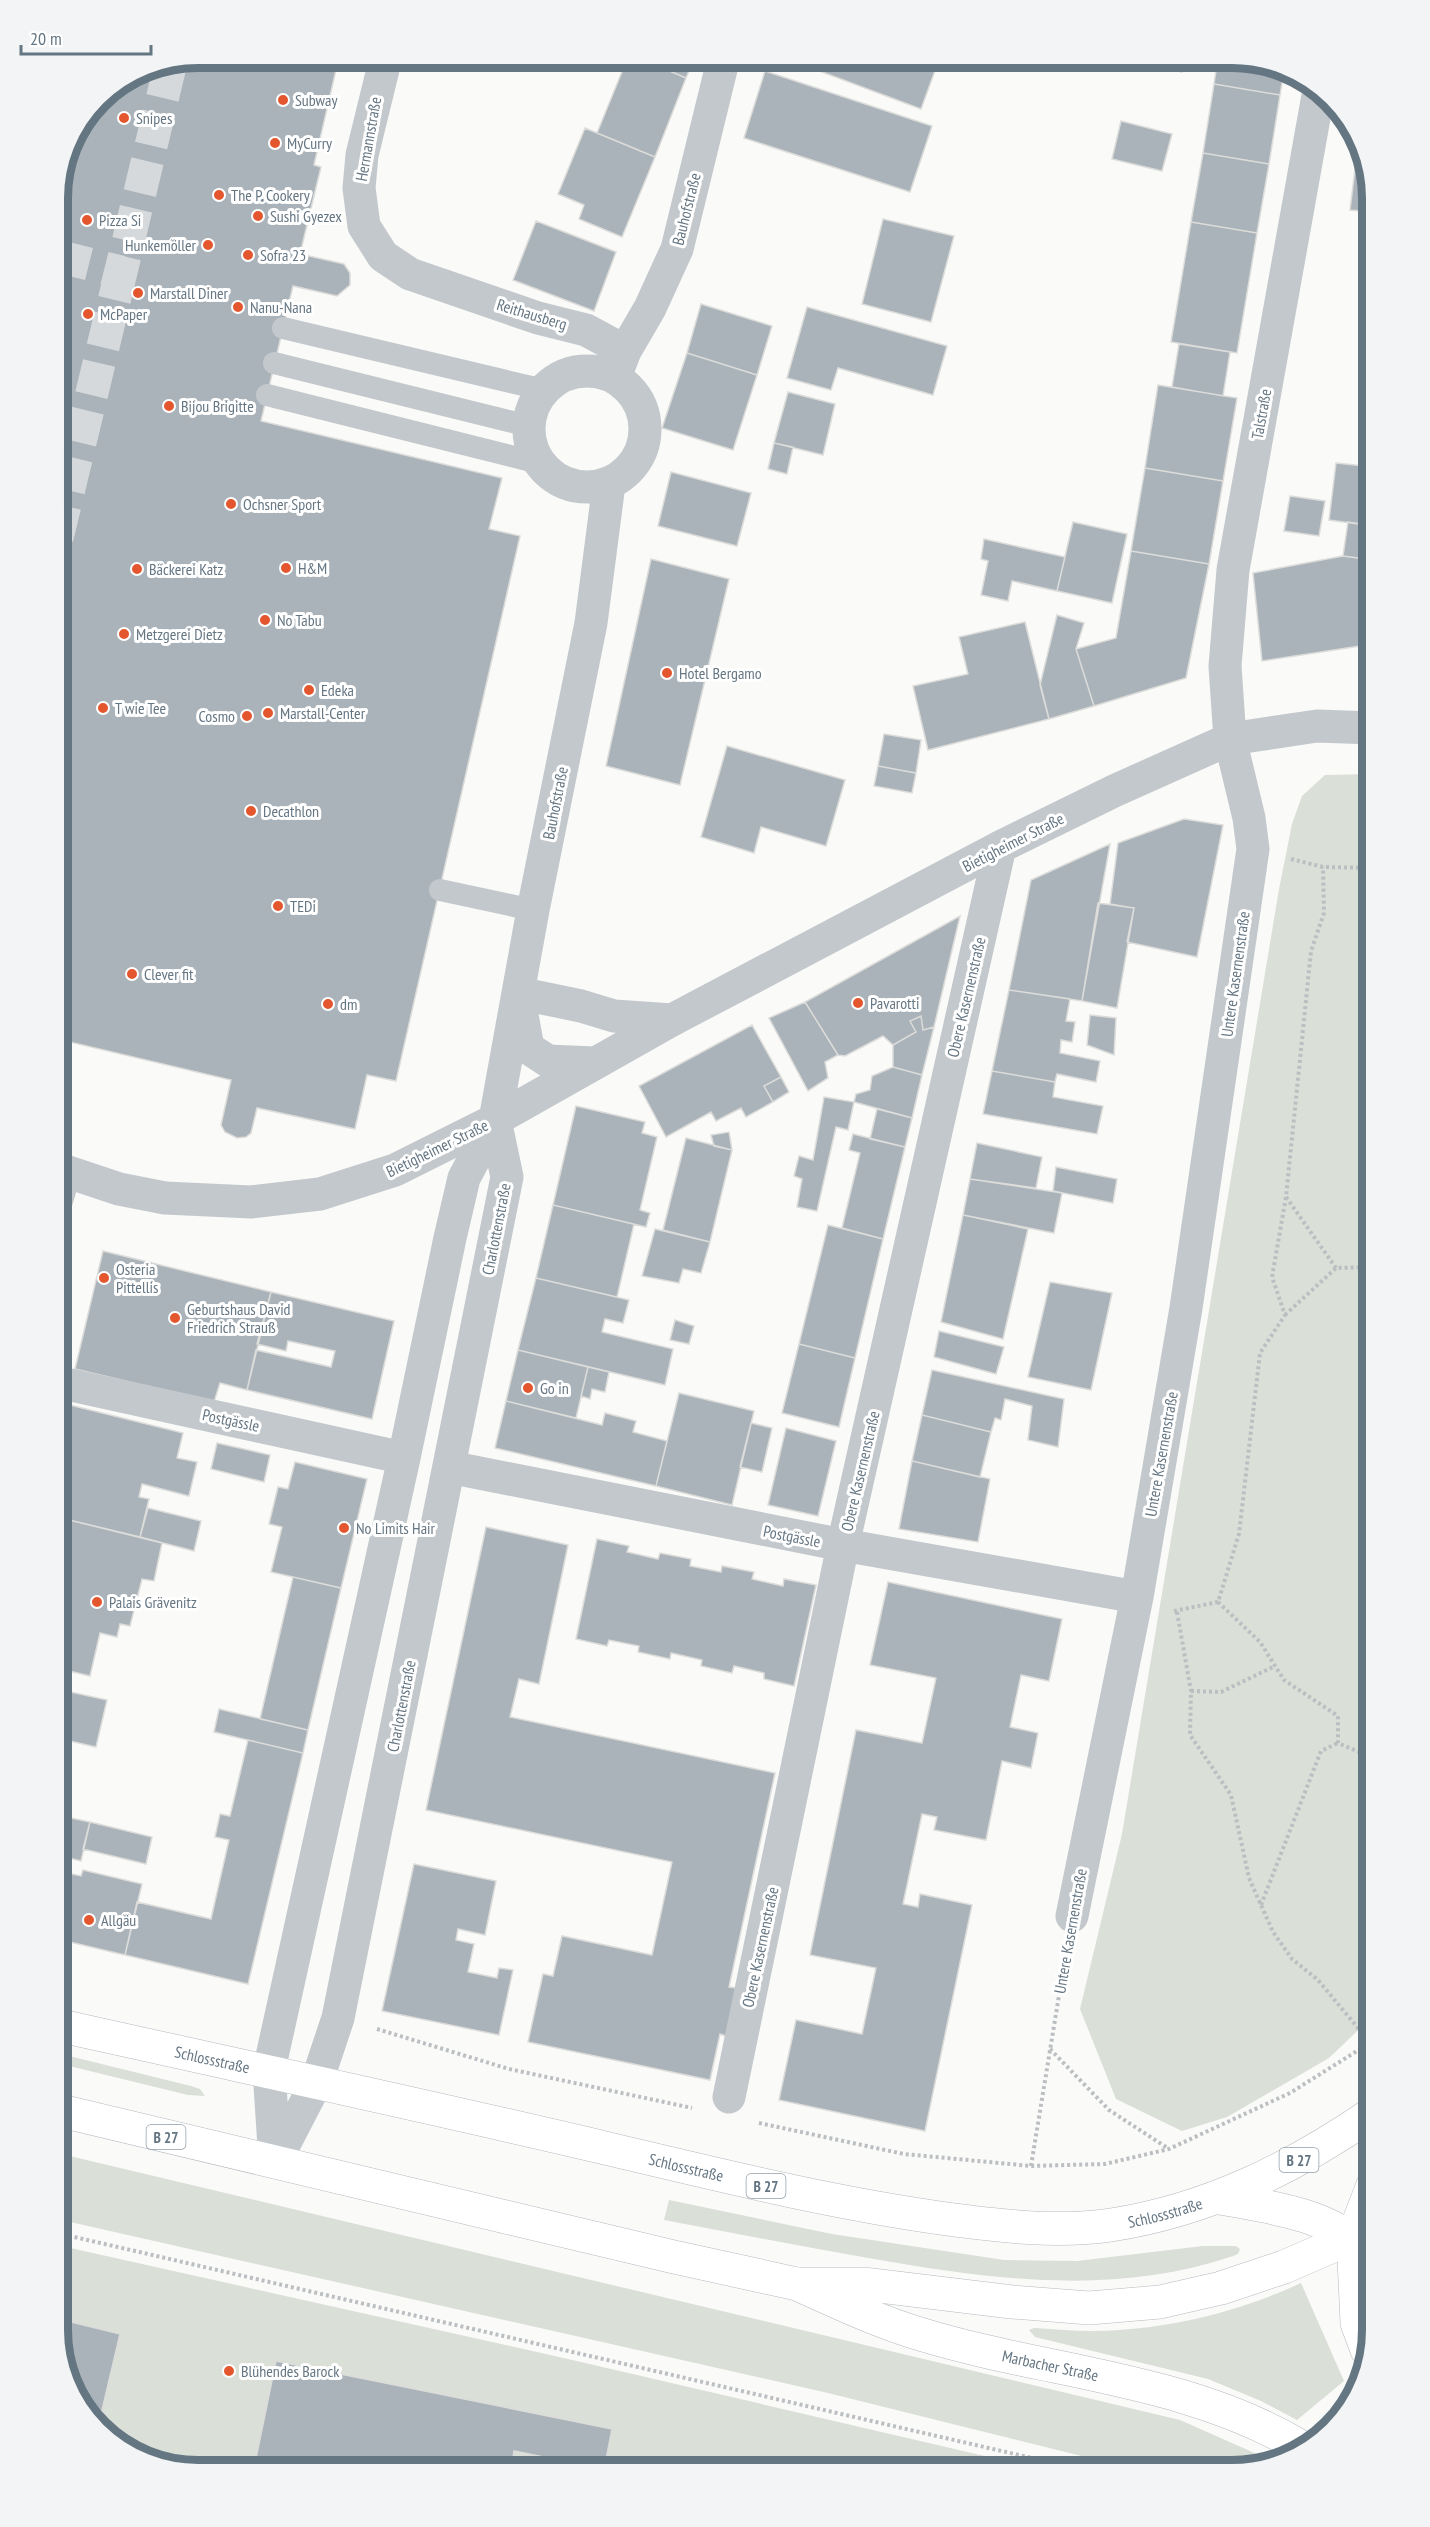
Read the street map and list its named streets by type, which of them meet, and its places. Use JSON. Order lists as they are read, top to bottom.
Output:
{
  "streets": {
    "main road": ["Schlossstraße", "B 27", "Marbacher Straße"],
    "street": [
      "Hermannstraße",
      "Bauhofstraße",
      "Reithausberg",
      "Talstraße",
      "Bietigheimer Straße",
      "Untere Kasernenstraße",
      "Obere Kasernenstraße",
      "Charlottenstraße",
      "Postgässle"
    ]
  },
  "crossings": [
    ["Hermannstraße", "Reithausberg"],
    ["Bauhofstraße", "Reithausberg"],
    ["Bauhofstraße", "Bietigheimer Straße"],
    ["Bauhofstraße", "Charlottenstraße"],
    ["Talstraße", "Bietigheimer Straße"],
    ["Talstraße", "Untere Kasernenstraße"],
    ["Bietigheimer Straße", "Untere Kasernenstraße"],
    ["Bietigheimer Straße", "Obere Kasernenstraße"],
    ["Bietigheimer Straße", "Charlottenstraße"],
    ["Untere Kasernenstraße", "Postgässle"],
    ["Obere Kasernenstraße", "Postgässle"],
    ["Charlottenstraße", "Postgässle"],
    ["Charlottenstraße", "Schlossstraße"],
    ["Charlottenstraße", "B 27"],
    ["B 27", "Marbacher Straße"]
  ],
  "places": [
    "Subway",
    "Snipes",
    "MyCurry",
    "The P. Cookery",
    "Sushi Gyezex",
    "Pizza Si",
    "Hunkemöller",
    "Sofra 23",
    "Marstall Diner",
    "Nanu-Nana",
    "McPaper",
    "Bijou Brigitte",
    "Ochsner Sport",
    "H&M",
    "Bäckerei Katz",
    "No Tabu",
    "Metzgerei Dietz",
    "Hotel Bergamo",
    "Edeka",
    "T wie Tee",
    "Marstall-Center",
    "Cosmo",
    "Decathlon",
    "TEDi",
    "Clever fit",
    "Pavarotti",
    "dm",
    "Osteria Pittellis",
    "Geburtshaus David Friedrich Strauß",
    "Go in",
    "No Limits Hair",
    "Palais Grävenitz",
    "Allgäu",
    "Blühendes Barock"
  ],
  "scale_bar": "20 m"
}
